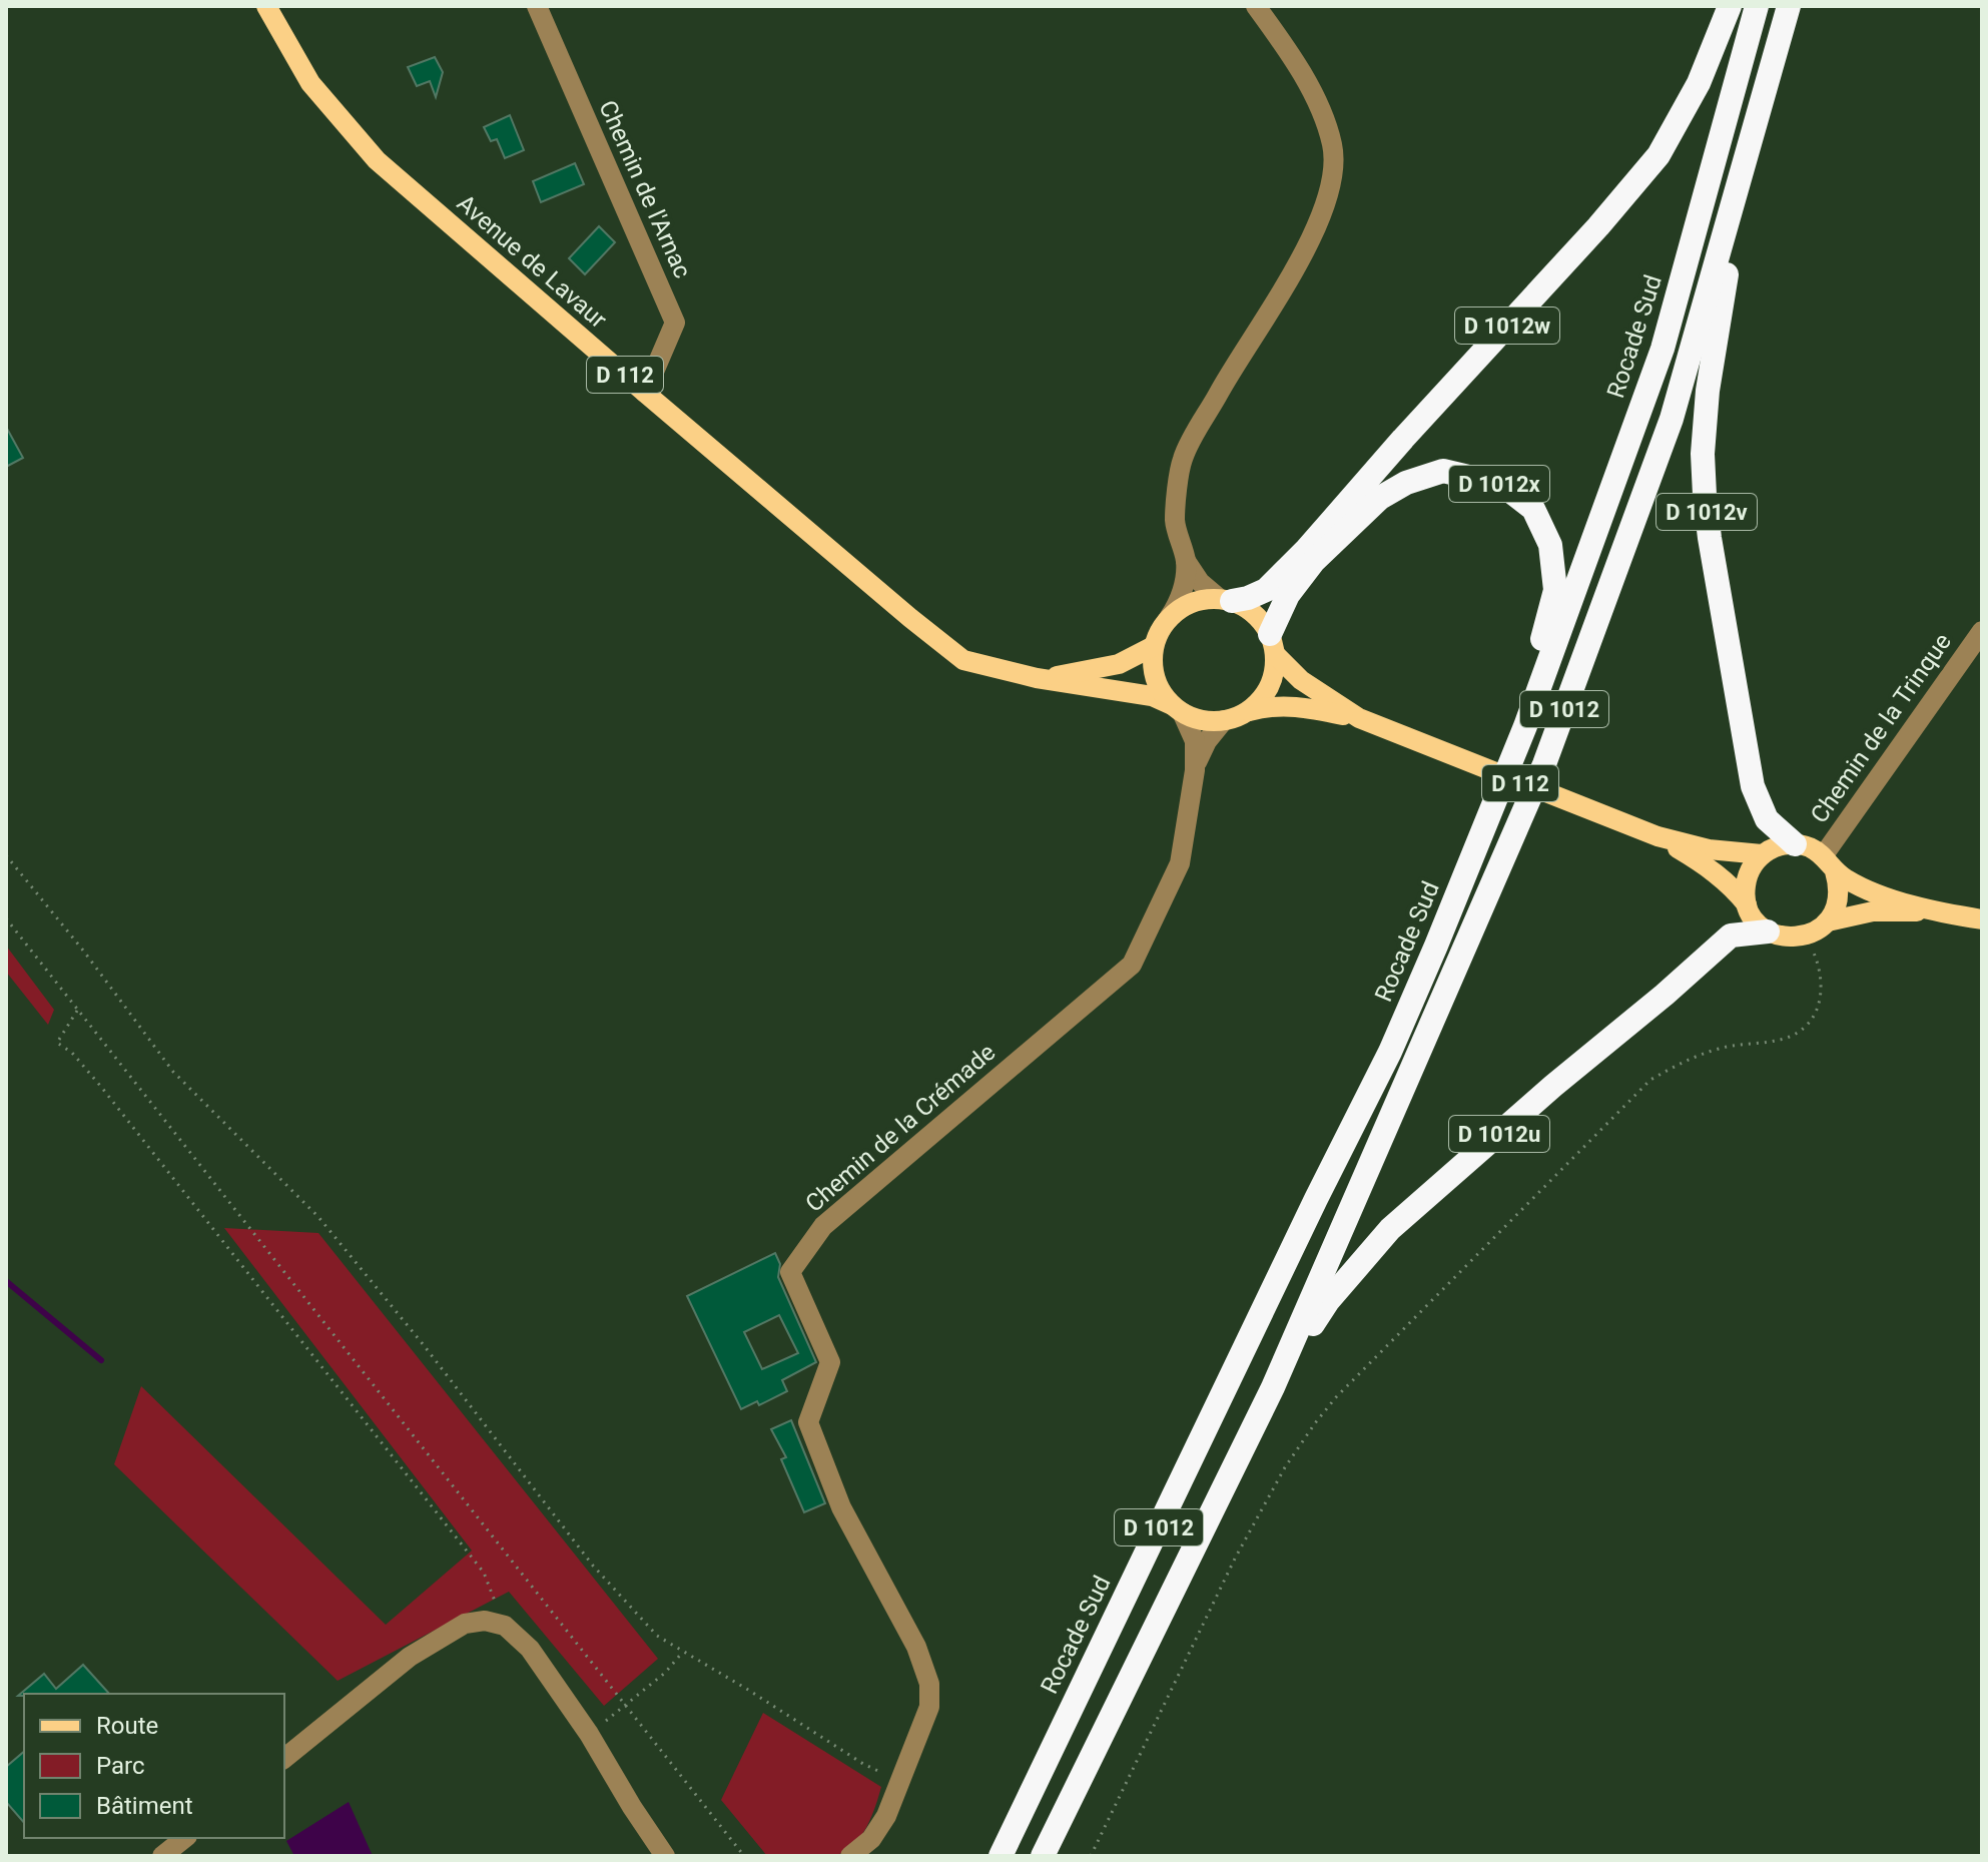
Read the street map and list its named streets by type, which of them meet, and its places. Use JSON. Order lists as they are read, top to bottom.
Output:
{
  "streets": {
    "highway": [
      "D 1012w",
      "Rocade Sud",
      "D 1012x",
      "D 1012v",
      "D 1012",
      "D 1012u"
    ],
    "main road": ["Avenue de Lavaur", "D 112"],
    "street": ["Chemin de l'Arnac", "Chemin de la Trinque", "Chemin de la Crémade"]
  },
  "crossings": [
    ["Chemin de l'Arnac", "Avenue de Lavaur"],
    ["Avenue de Lavaur", "D 112"],
    ["D 1012w", "D 112"],
    ["D 1012w", "D 1012x"],
    ["Rocade Sud", "D 1012x"],
    ["D 112", "D 1012x"],
    ["D 112", "D 1012v"],
    ["D 112", "Chemin de la Trinque"],
    ["D 112", "D 1012u"],
    ["D 1012v", "D 1012"],
    ["D 1012v", "Chemin de la Trinque"],
    ["D 1012v", "D 1012u"],
    ["D 1012", "D 1012u"],
    ["Chemin de la Trinque", "D 1012u"]
  ],
  "legend": ["Route", "Parc", "Bâtiment"]
}
